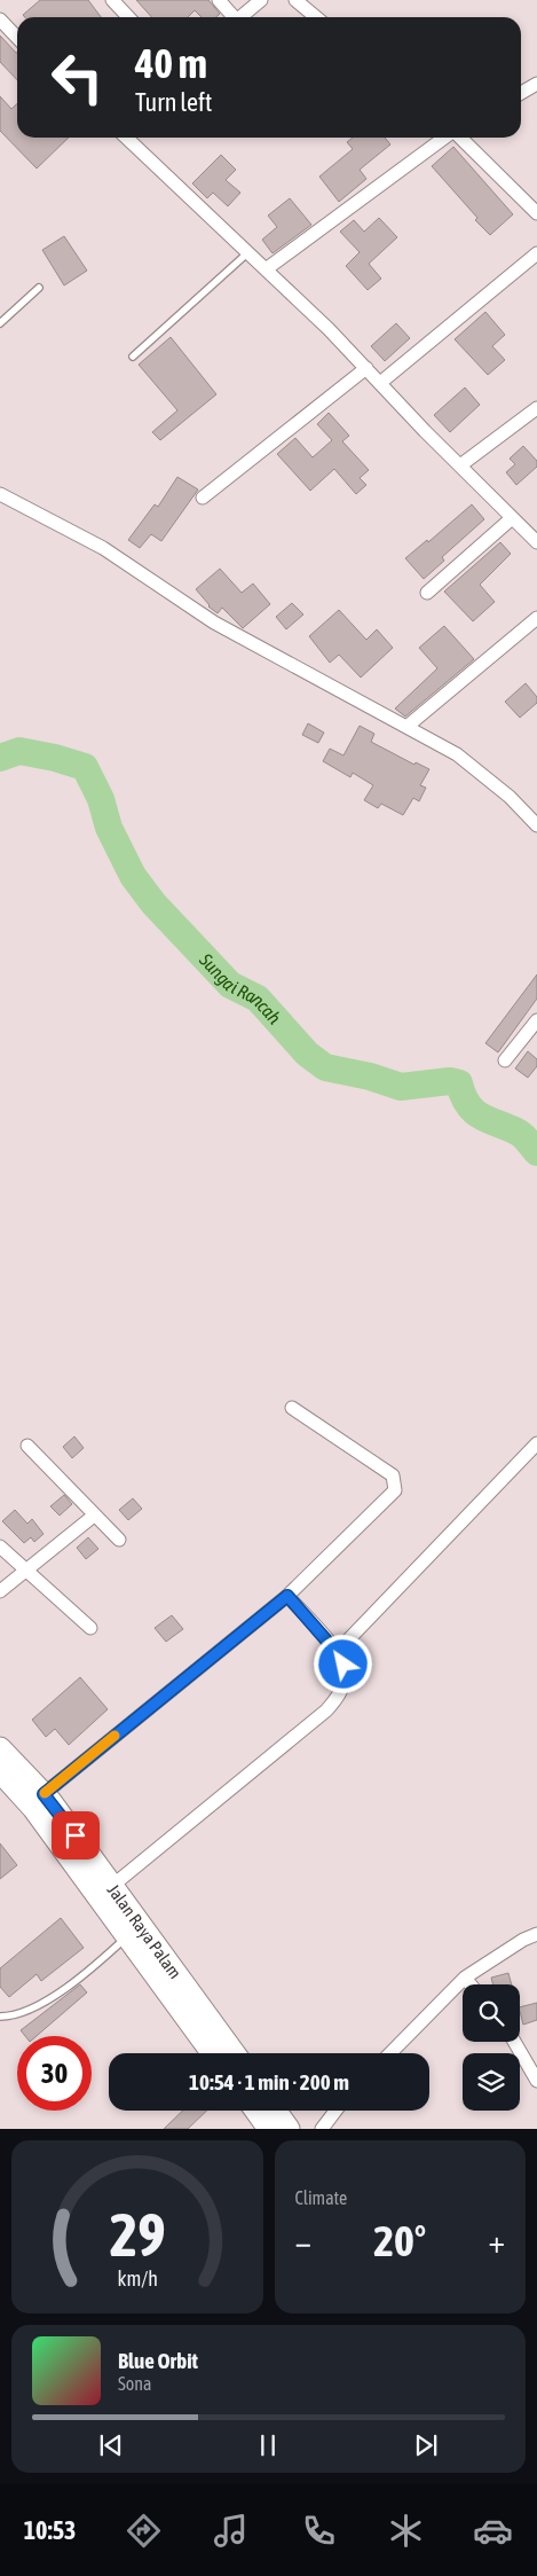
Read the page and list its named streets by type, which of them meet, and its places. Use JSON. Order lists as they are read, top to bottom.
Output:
{
  "streets": {
    "main road": ["Jalan Raya Palam"]
  },
  "water": ["Sungai Rancah"],
  "page": {
    "turn": ["40 m", "Turn left"],
    "limit": "30",
    "trip": "10:54 · 1 min · 200 m",
    "tile": "Climate",
    "heat": ["−", "20°", "+"],
    "song": ["Blue Orbit", "Sona"],
    "tabs": "10:53",
    "gauge": ["29", "km/h"]
  }
}
